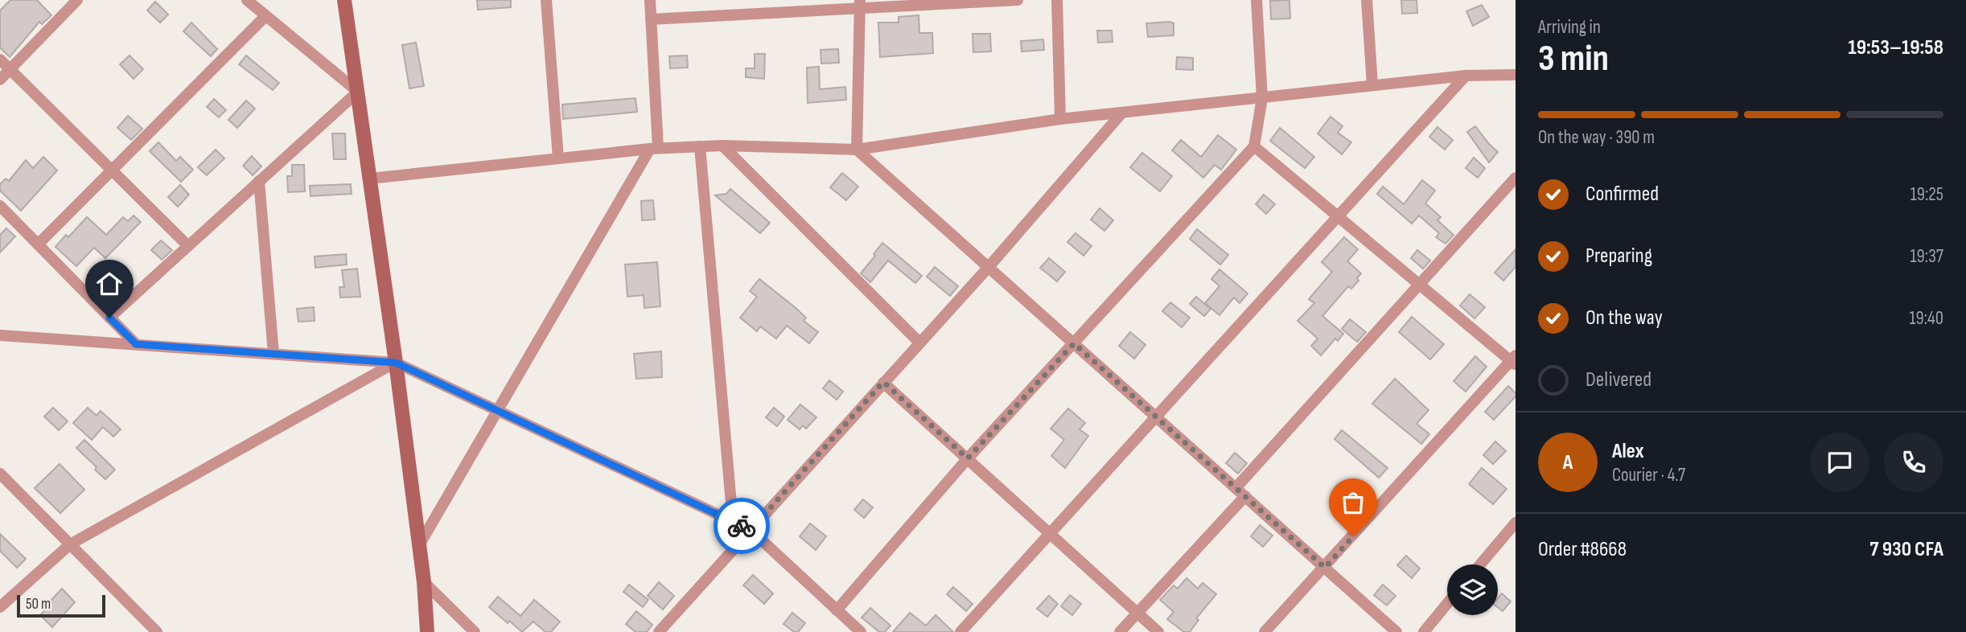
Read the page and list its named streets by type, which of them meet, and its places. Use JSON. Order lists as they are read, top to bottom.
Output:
{
  "scale_bar": "50 m",
  "page": {
    "heading": ["3 min", "Arriving in", "19:53–19:58"],
    "panel": [
      "Alex",
      "Courier · 4.7",
      "Order #8668",
      "7 930 CFA"
    ],
    "bar": "On the way · 390 m",
    "list": [
      ["Confirmed", "19:25"],
      ["Preparing", "19:37"],
      ["On the way", "19:40"],
      "Delivered"
    ],
    "round": "A",
    "scale": "50 m"
  }
}
